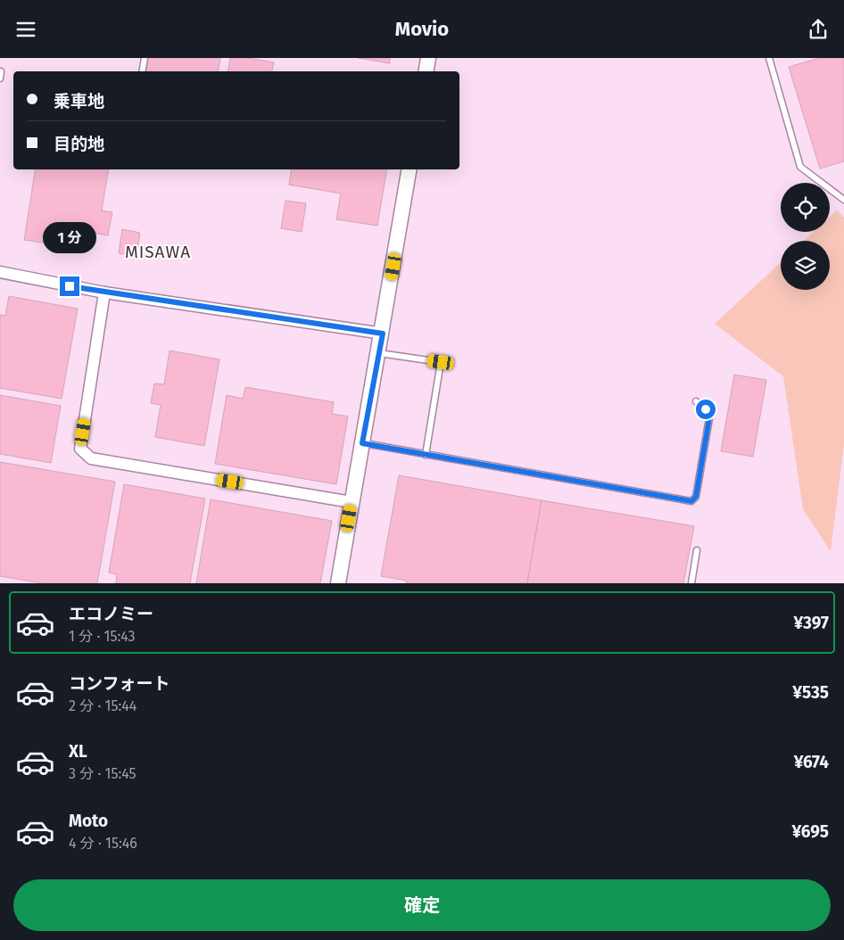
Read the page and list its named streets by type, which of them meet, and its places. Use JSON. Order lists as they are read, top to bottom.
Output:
{
  "districts": ["MISAWA"],
  "page": {
    "header": "Movio",
    "banner": ["乗車地", "目的地"],
    "bubble": "1 分",
    "list": [
      {
        "name": "エコノミー",
        "note": "1 分 · 15:43",
        "value": "¥397"
      },
      {
        "name": "コンフォート",
        "note": "2 分 · 15:44",
        "value": "¥535"
      },
      {
        "name": "XL",
        "note": "3 分 · 15:45",
        "value": "¥674"
      },
      {
        "name": "Moto",
        "note": "4 分 · 15:46",
        "value": "¥695"
      }
    ],
    "buttons": "確定"
  }
}
